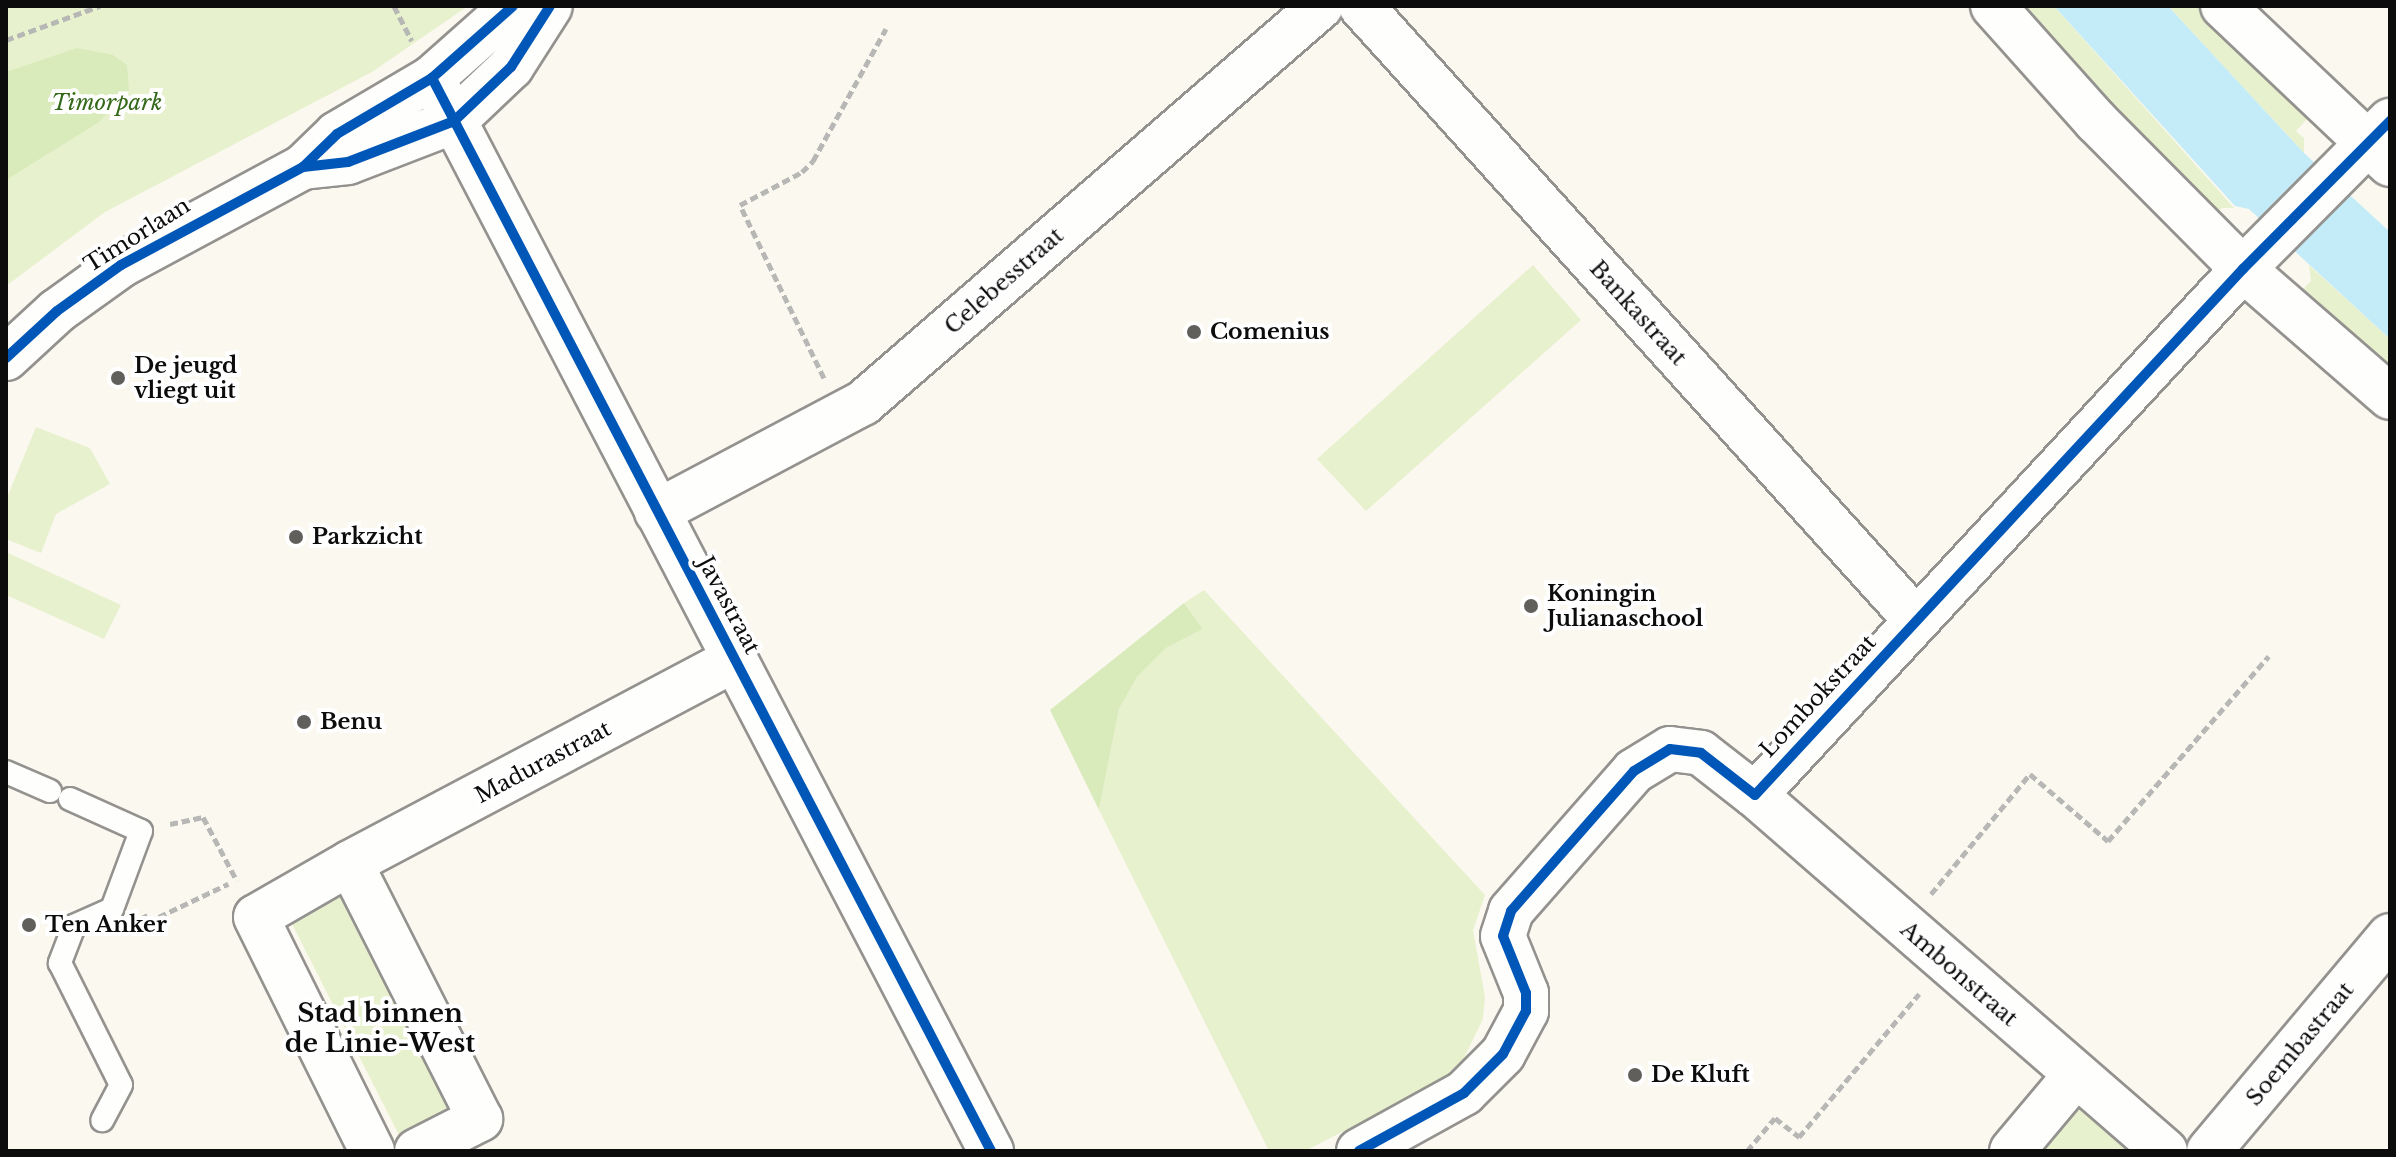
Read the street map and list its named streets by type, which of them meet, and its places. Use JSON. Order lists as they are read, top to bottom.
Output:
{
  "streets": {
    "street": [
      "Timorlaan",
      "Celebesstraat",
      "Bankastraat",
      "Javastraat",
      "Lombokstraat",
      "Madurastraat",
      "Ambonstraat",
      "Soembastraat"
    ]
  },
  "crossings": [
    ["Timorlaan", "Javastraat"],
    ["Celebesstraat", "Javastraat"],
    ["Bankastraat", "Lombokstraat"],
    ["Javastraat", "Madurastraat"],
    ["Lombokstraat", "Ambonstraat"]
  ],
  "districts": ["Stad binnen de Linie-West"],
  "parks": ["Timorpark"],
  "places": [
    "Comenius",
    "De jeugd vliegt uit",
    "Parkzicht",
    "Koningin Julianaschool",
    "Benu",
    "Ten Anker",
    "De Kluft"
  ]
}
